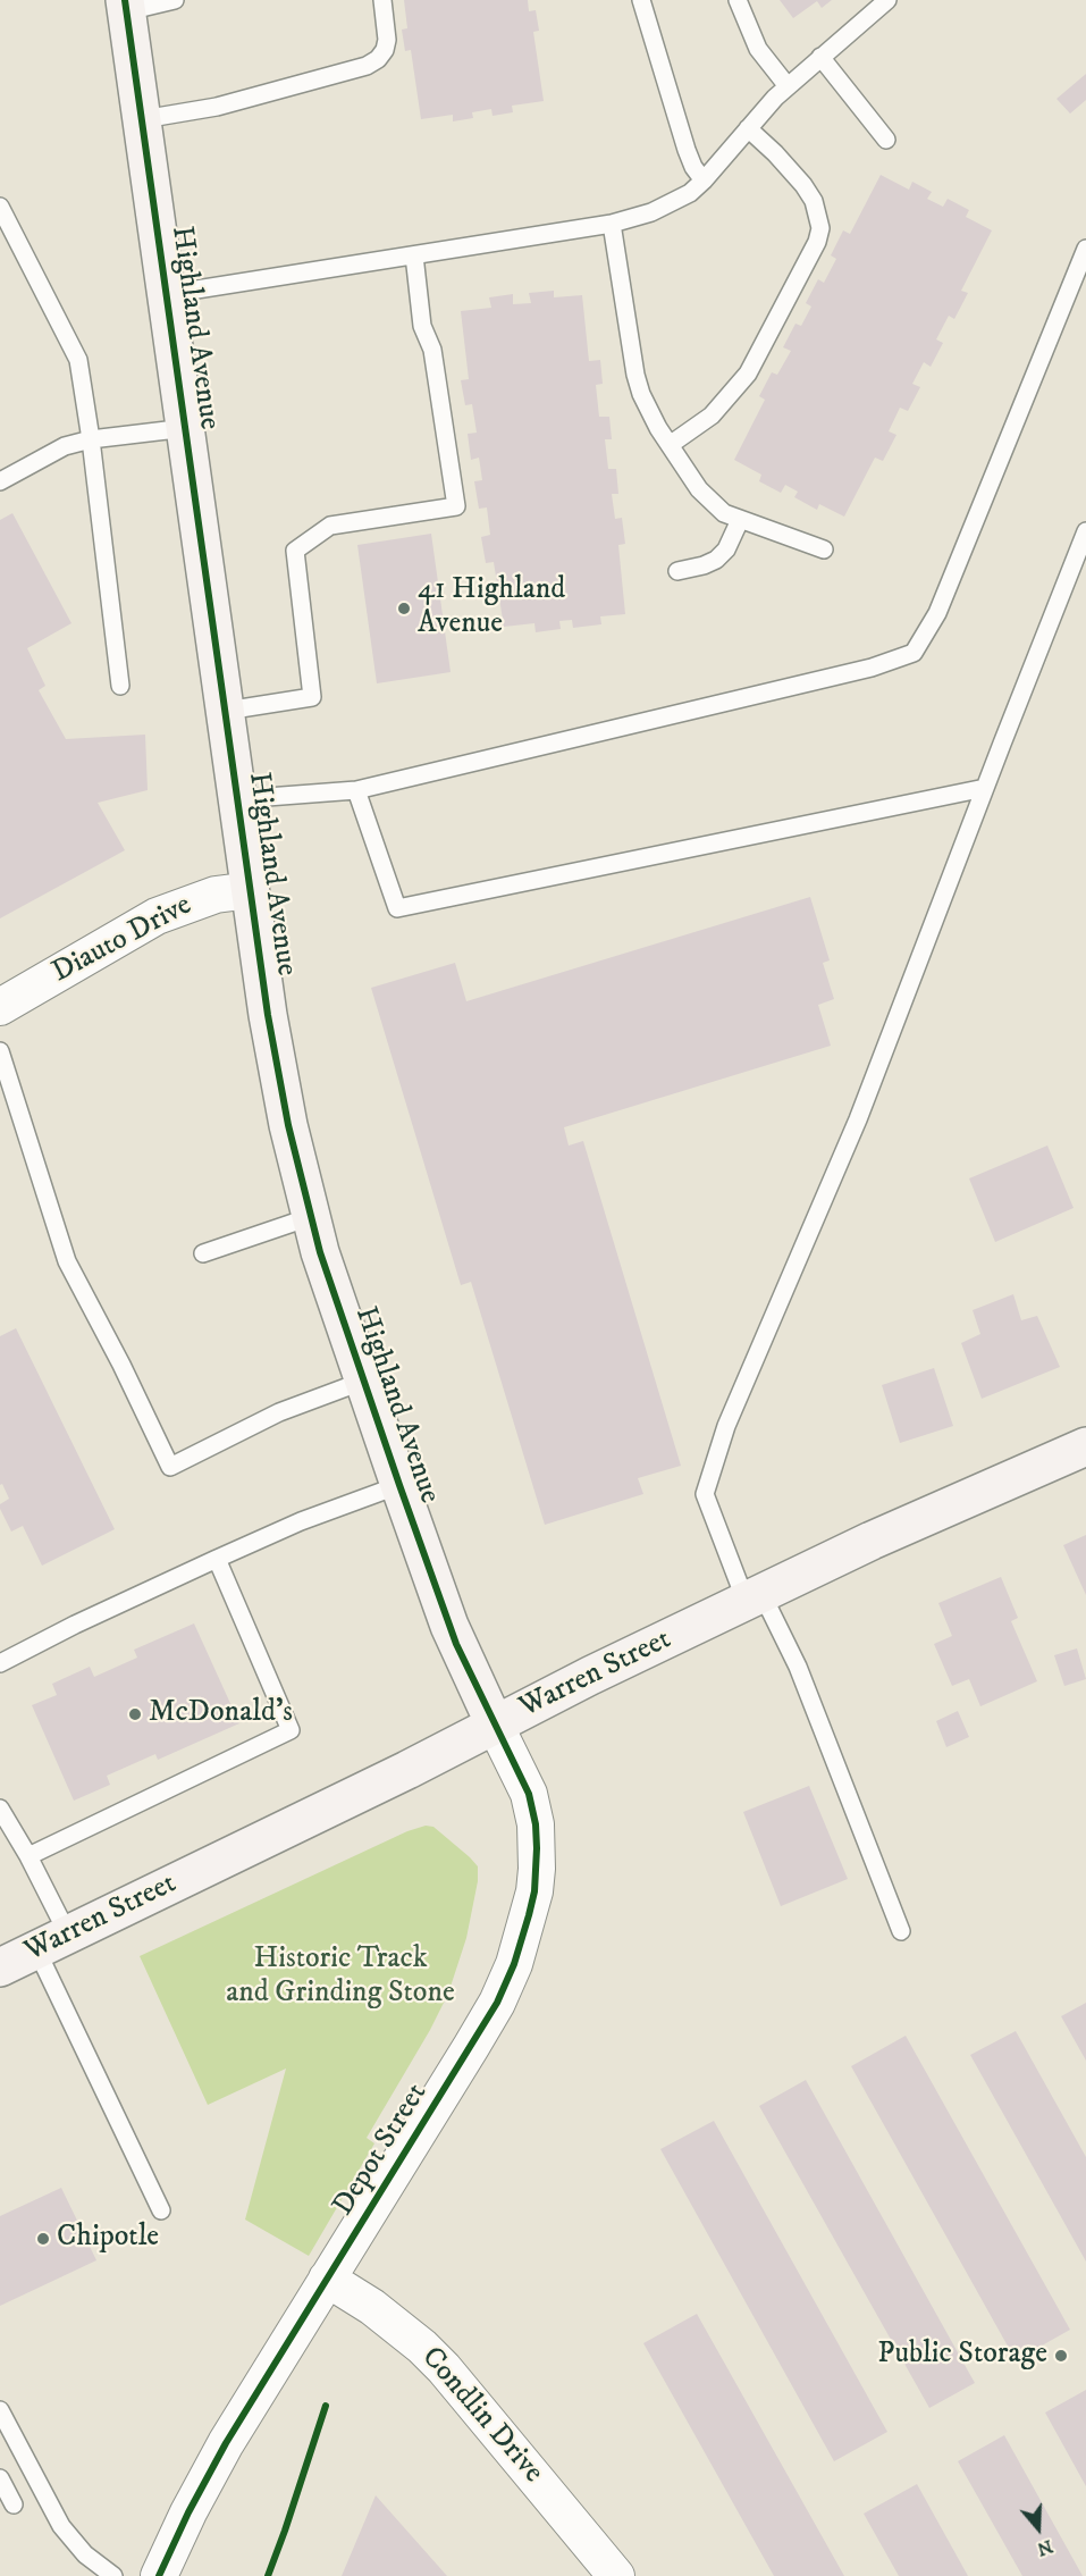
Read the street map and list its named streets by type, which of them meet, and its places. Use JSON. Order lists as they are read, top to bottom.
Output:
{
  "streets": {
    "street": [
      "Highland Avenue",
      "Diauto Drive",
      "Warren Street",
      "Depot Street",
      "Condlin Drive"
    ]
  },
  "crossings": [
    ["Highland Avenue", "Diauto Drive"],
    ["Highland Avenue", "Warren Street"],
    ["Highland Avenue", "Depot Street"],
    ["Warren Street", "Depot Street"],
    ["Depot Street", "Condlin Drive"]
  ],
  "parks": ["Historic Track and Grinding Stone"],
  "places": [
    "41 Highland Avenue",
    "McDonald's",
    "Chipotle",
    "Public Storage"
  ],
  "north": "bottom"
}
